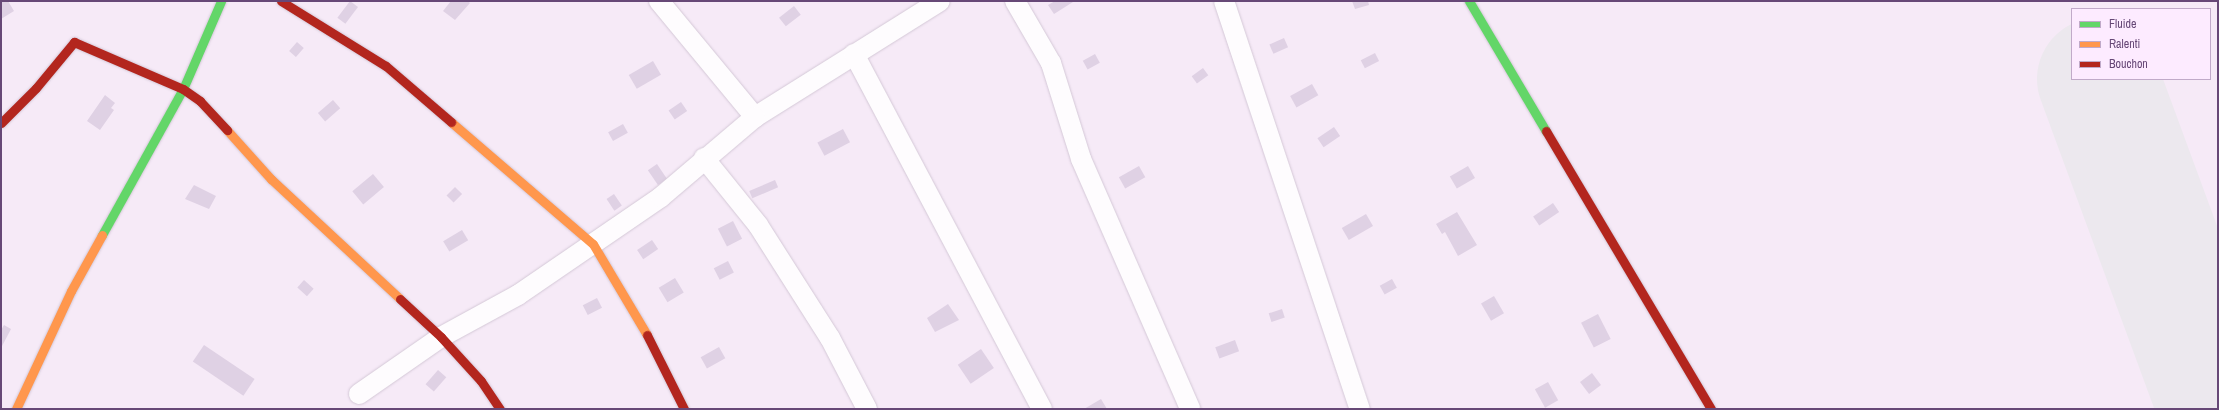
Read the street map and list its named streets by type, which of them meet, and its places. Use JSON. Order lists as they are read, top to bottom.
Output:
{
  "legend": ["Fluide", "Ralenti", "Bouchon"]
}
